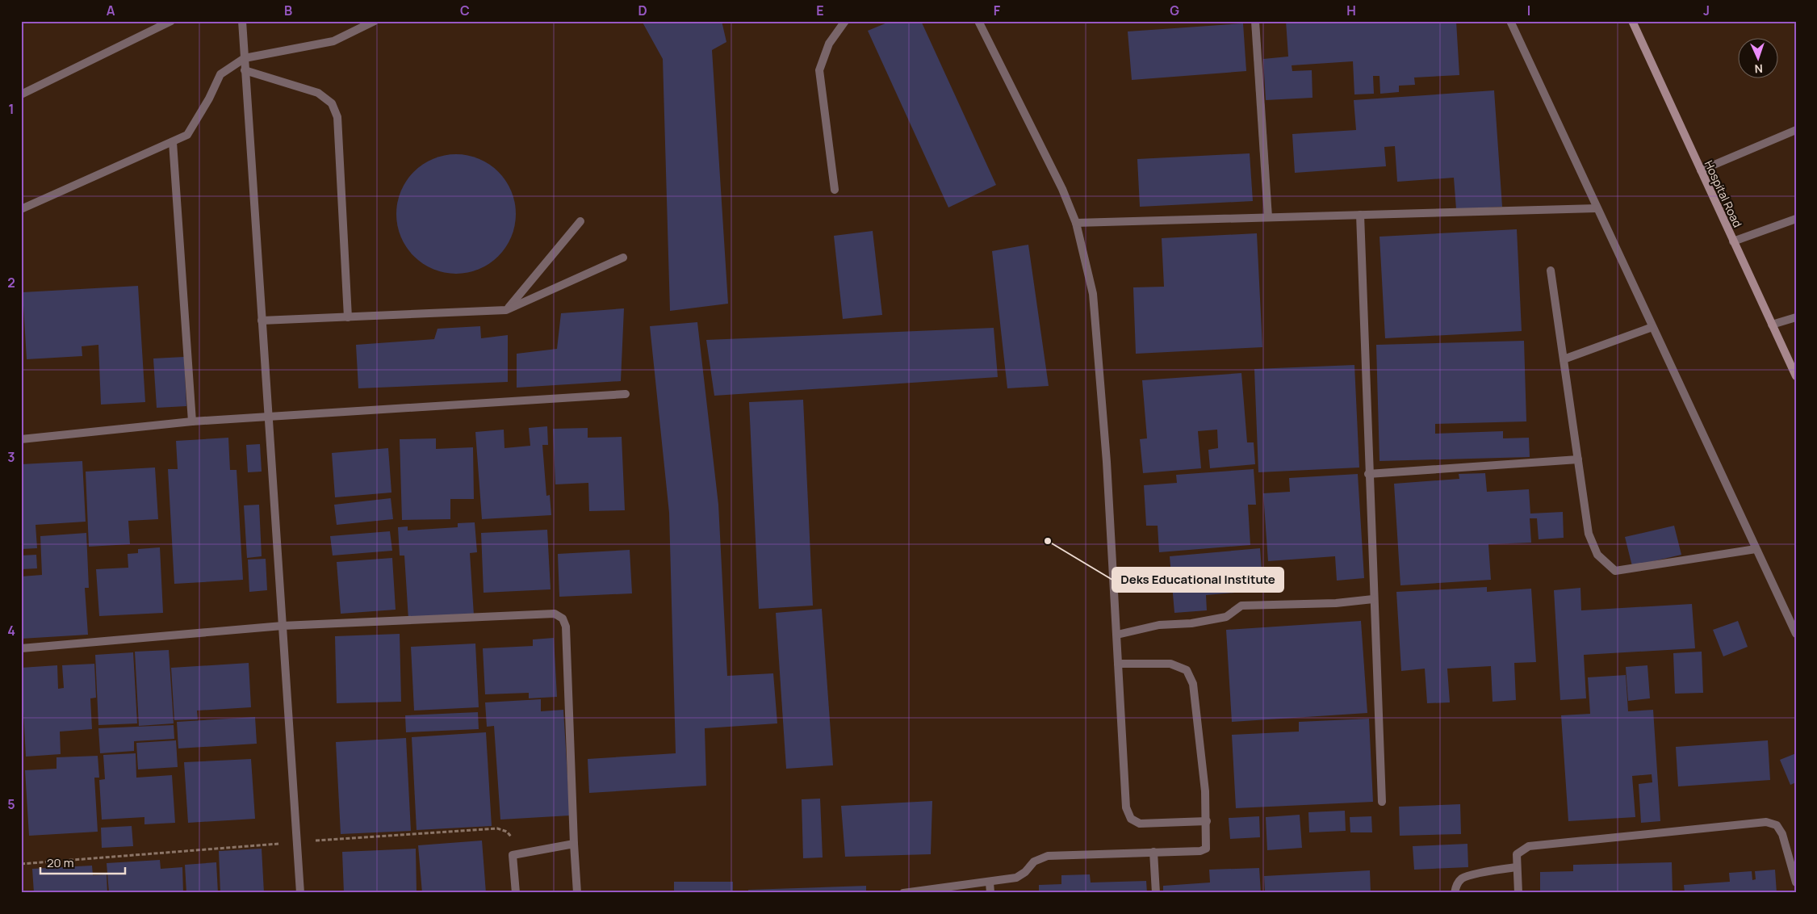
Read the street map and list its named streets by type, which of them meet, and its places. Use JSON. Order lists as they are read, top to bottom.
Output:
{
  "streets": {
    "main road": ["Hospital Road"]
  },
  "places": ["Deks Educational Institute"],
  "scale_bar": "20 m",
  "north": "bottom",
  "grid": {
    "columns": [
      "A",
      "B",
      "C",
      "D",
      "E",
      "F",
      "G",
      "H",
      "I",
      "J"
    ],
    "rows": [
      "1",
      "2",
      "3",
      "4",
      "5"
    ]
  }
}
